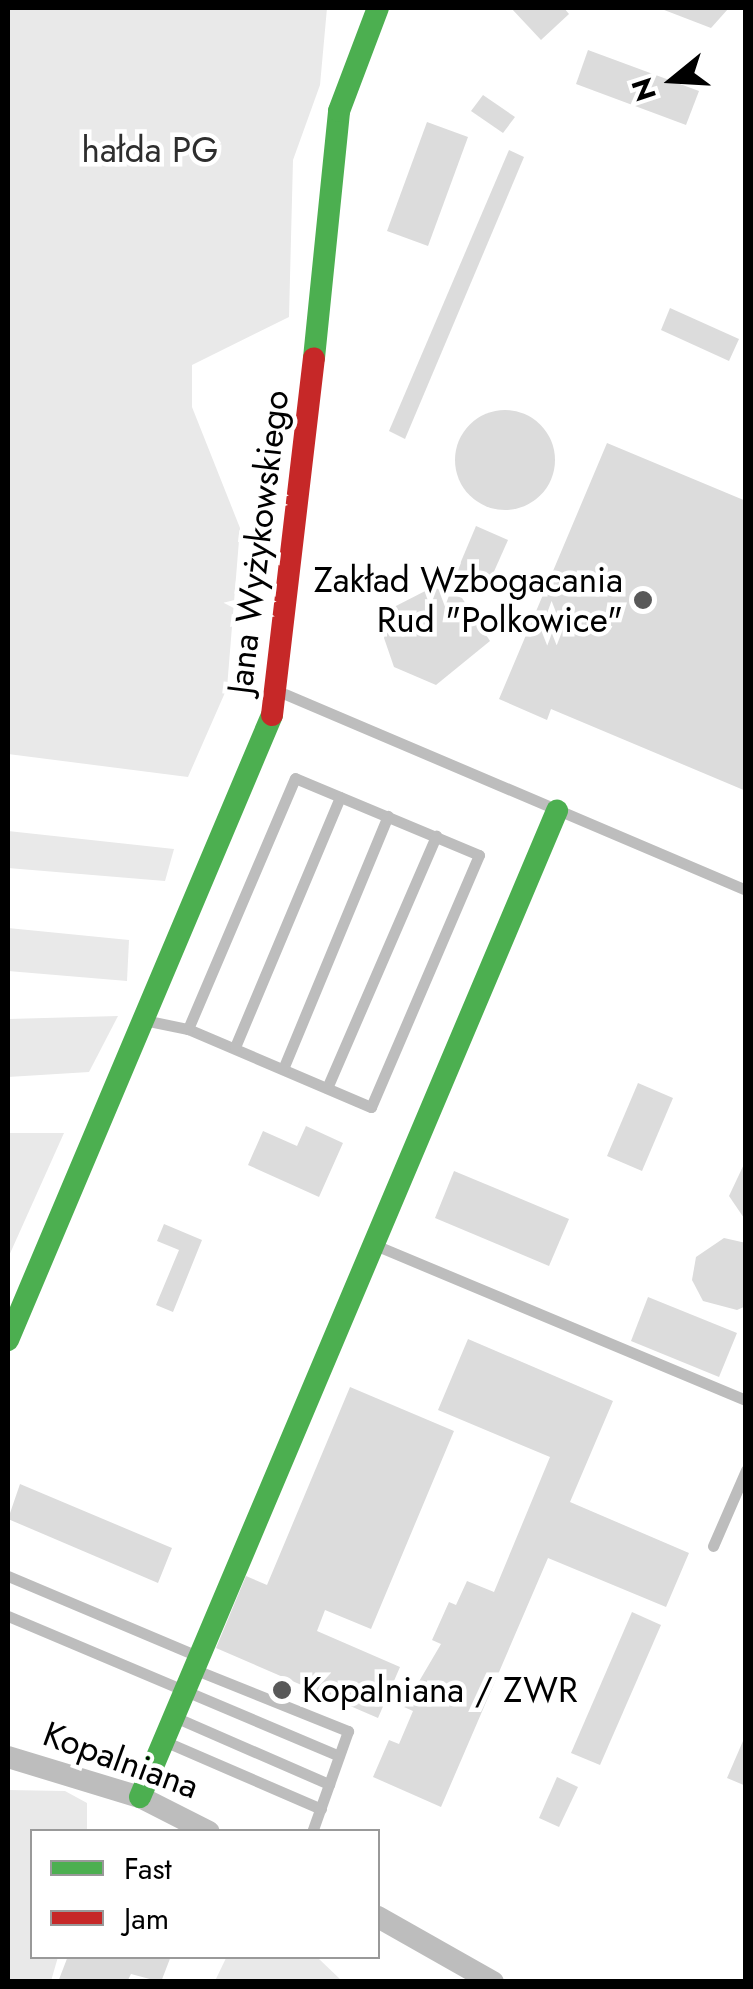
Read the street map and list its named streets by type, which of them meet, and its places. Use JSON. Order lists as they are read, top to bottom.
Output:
{
  "streets": {
    "street": ["Jana Wyżykowskiego", "Kopalniana"]
  },
  "parks": ["hałda PG"],
  "places": ["Zakład Wzbogacania Rud \"Polkowice\"", "Kopalniana / ZWR"],
  "legend": ["Fast", "Jam"],
  "north": "left"
}
